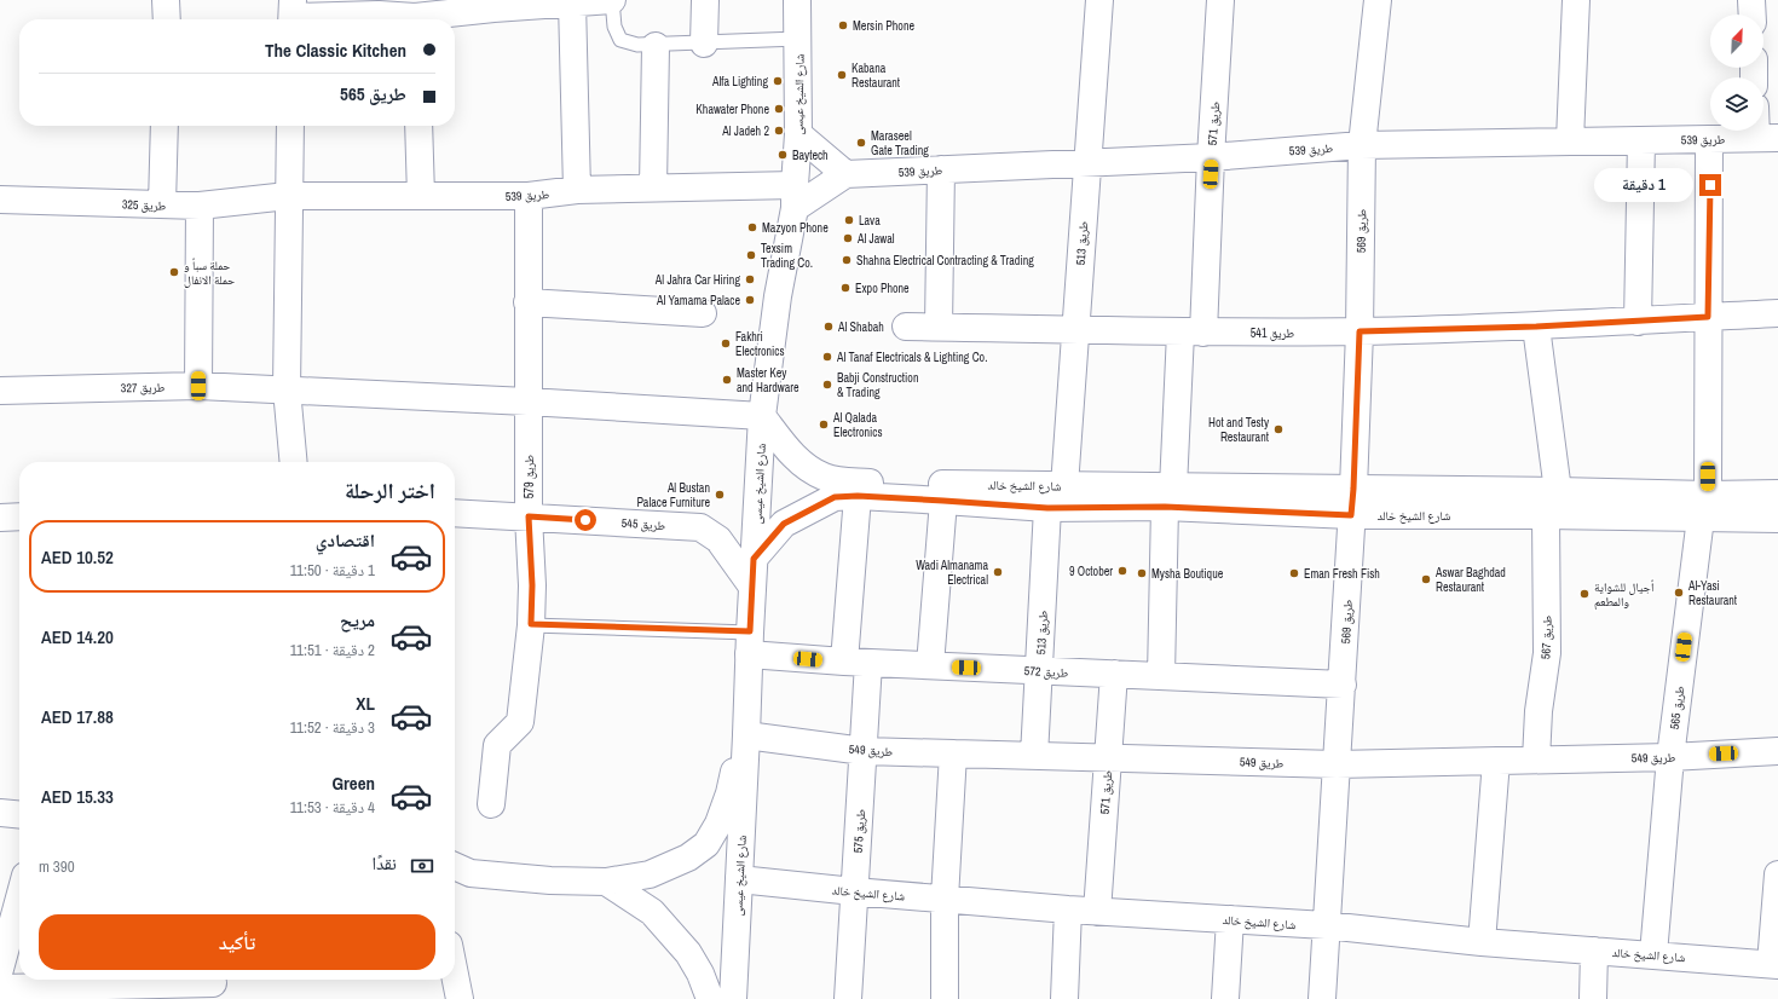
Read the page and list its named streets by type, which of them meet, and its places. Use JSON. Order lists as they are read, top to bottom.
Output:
{
  "streets": {
    "street": [
      "شارع الشيخ عيسى",
      "طريق 571",
      "طريق 539",
      "طريق 325",
      "طريق 569",
      "طريق 513",
      "طريق 541",
      "طريق 327",
      "طريق 579",
      "شارع الشيخ خالد",
      "طريق 545",
      "طريق 567",
      "طريق 572",
      "طريق 565",
      "طريق 549",
      "طريق 575"
    ]
  },
  "crossings": [
    ["شارع الشيخ عيسى", "طريق 539"],
    ["شارع الشيخ عيسى", "طريق 327"],
    ["شارع الشيخ عيسى", "شارع الشيخ خالد"],
    ["شارع الشيخ عيسى", "طريق 545"],
    ["شارع الشيخ عيسى", "طريق 572"],
    ["شارع الشيخ عيسى", "طريق 549"],
    ["طريق 571", "طريق 539"],
    ["طريق 571", "طريق 541"],
    ["طريق 571", "شارع الشيخ خالد"],
    ["طريق 571", "طريق 572"],
    ["طريق 571", "طريق 549"],
    ["طريق 539", "طريق 325"],
    ["طريق 539", "طريق 569"],
    ["طريق 539", "طريق 513"],
    ["طريق 539", "طريق 579"],
    ["طريق 539", "طريق 565"],
    ["طريق 569", "طريق 541"],
    ["طريق 569", "شارع الشيخ خالد"],
    ["طريق 569", "طريق 572"],
    ["طريق 569", "طريق 549"],
    ["طريق 513", "طريق 541"],
    ["طريق 513", "شارع الشيخ خالد"],
    ["طريق 513", "طريق 572"],
    ["طريق 513", "طريق 549"],
    ["طريق 541", "طريق 565"],
    ["طريق 327", "طريق 579"],
    ["طريق 327", "شارع الشيخ خالد"],
    ["طريق 579", "طريق 545"],
    ["شارع الشيخ خالد", "طريق 567"],
    ["شارع الشيخ خالد", "طريق 565"],
    ["شارع الشيخ خالد", "طريق 575"],
    ["طريق 567", "طريق 549"],
    ["طريق 572", "طريق 575"],
    ["طريق 565", "طريق 549"],
    ["طريق 549", "طريق 575"]
  ],
  "places": [
    "Mersin Phone",
    "Kabana Restaurant",
    "Alfa Lighting",
    "Khawater Phone",
    "Al Jadeh 2",
    "Maraseel Gate Trading",
    "Baytech",
    "Lava",
    "Mazyon Phone",
    "Al Jawal",
    "Texsim Trading Co.",
    "Shahna Electrical Contracting & Trading",
    "حملة سبأ و حملة الانفال",
    "Al Jahra Car Hiring",
    "Expo Phone",
    "Al Yamama Palace",
    "Al Shabah",
    "Fakhri Electronics",
    "Al Tanaf Electricals & Lighting Co.",
    "Master Key and Hardware",
    "Babji Construction & Trading",
    "Al Qalada Electronics",
    "Hot and Testy Restaurant",
    "Al Bustan Palace Furniture",
    "9 October",
    "Wadi Almanama Electrical",
    "Mysha Boutique",
    "Eman Fresh Fish",
    "Aswar Baghdad Restaurant",
    "Al-Yasi Restaurant",
    "أجيال للشواية والمطعم"
  ],
  "north": "top right",
  "page": {
    "banner": ["The Classic Kitchen", "طريق 565"],
    "bubble": "1 دقيقة",
    "heading": "اختر الرحلة",
    "list": [
      {
        "name": "اقتصادي",
        "note": "1 دقيقة · 11:50",
        "value": "AED 10.52"
      },
      {
        "name": "مريح",
        "note": "2 دقيقة · 11:51",
        "value": "AED 14.20"
      },
      {
        "name": "XL",
        "note": "3 دقيقة · 11:52",
        "value": "AED 17.88"
      },
      {
        "name": "Green",
        "note": "4 دقيقة · 11:53",
        "value": "AED 15.33"
      }
    ],
    "pay": ["نقدًا", "390 m"],
    "buttons": "تأكيد"
  }
}
